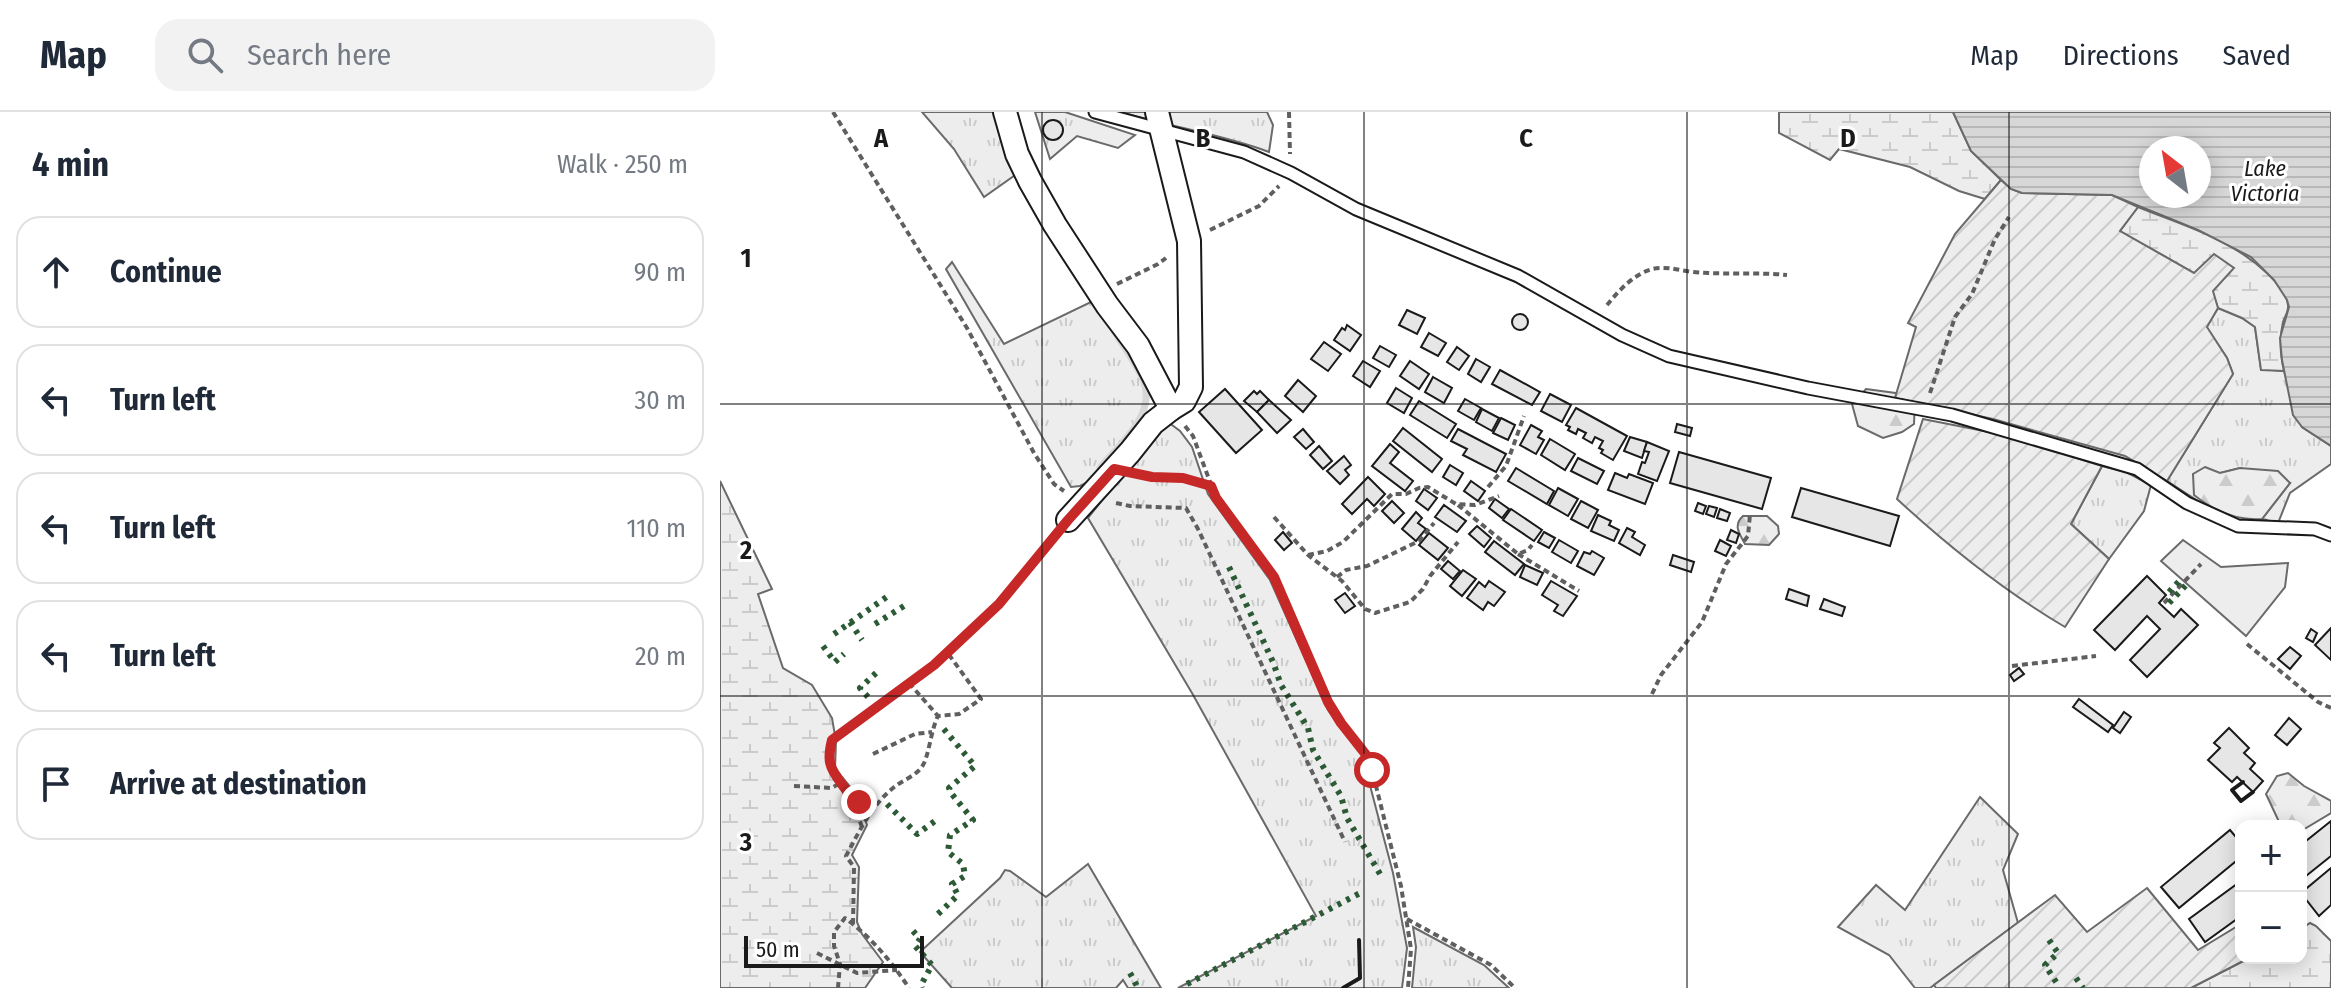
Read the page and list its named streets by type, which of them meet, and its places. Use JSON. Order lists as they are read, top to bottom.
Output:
{
  "water": ["Lake Victoria"],
  "scale_bar": "50 m",
  "north": "top left",
  "page": {
    "header": "Map",
    "search": "Search here",
    "nav": ["Map", "Directions", "Saved"],
    "heading": ["4 min", "Walk · 250 m"],
    "list": [
      ["Continue", "90 m"],
      ["Turn left", "30 m"],
      ["Turn left", "110 m"],
      ["Turn left", "20 m"],
      "Arrive at destination"
    ],
    "map_buttons": ["+", "−"],
    "scale": "50 m"
  },
  "grid": {
    "columns": [
      "A",
      "B",
      "C",
      "D"
    ],
    "rows": ["1", "2", "3"]
  }
}
